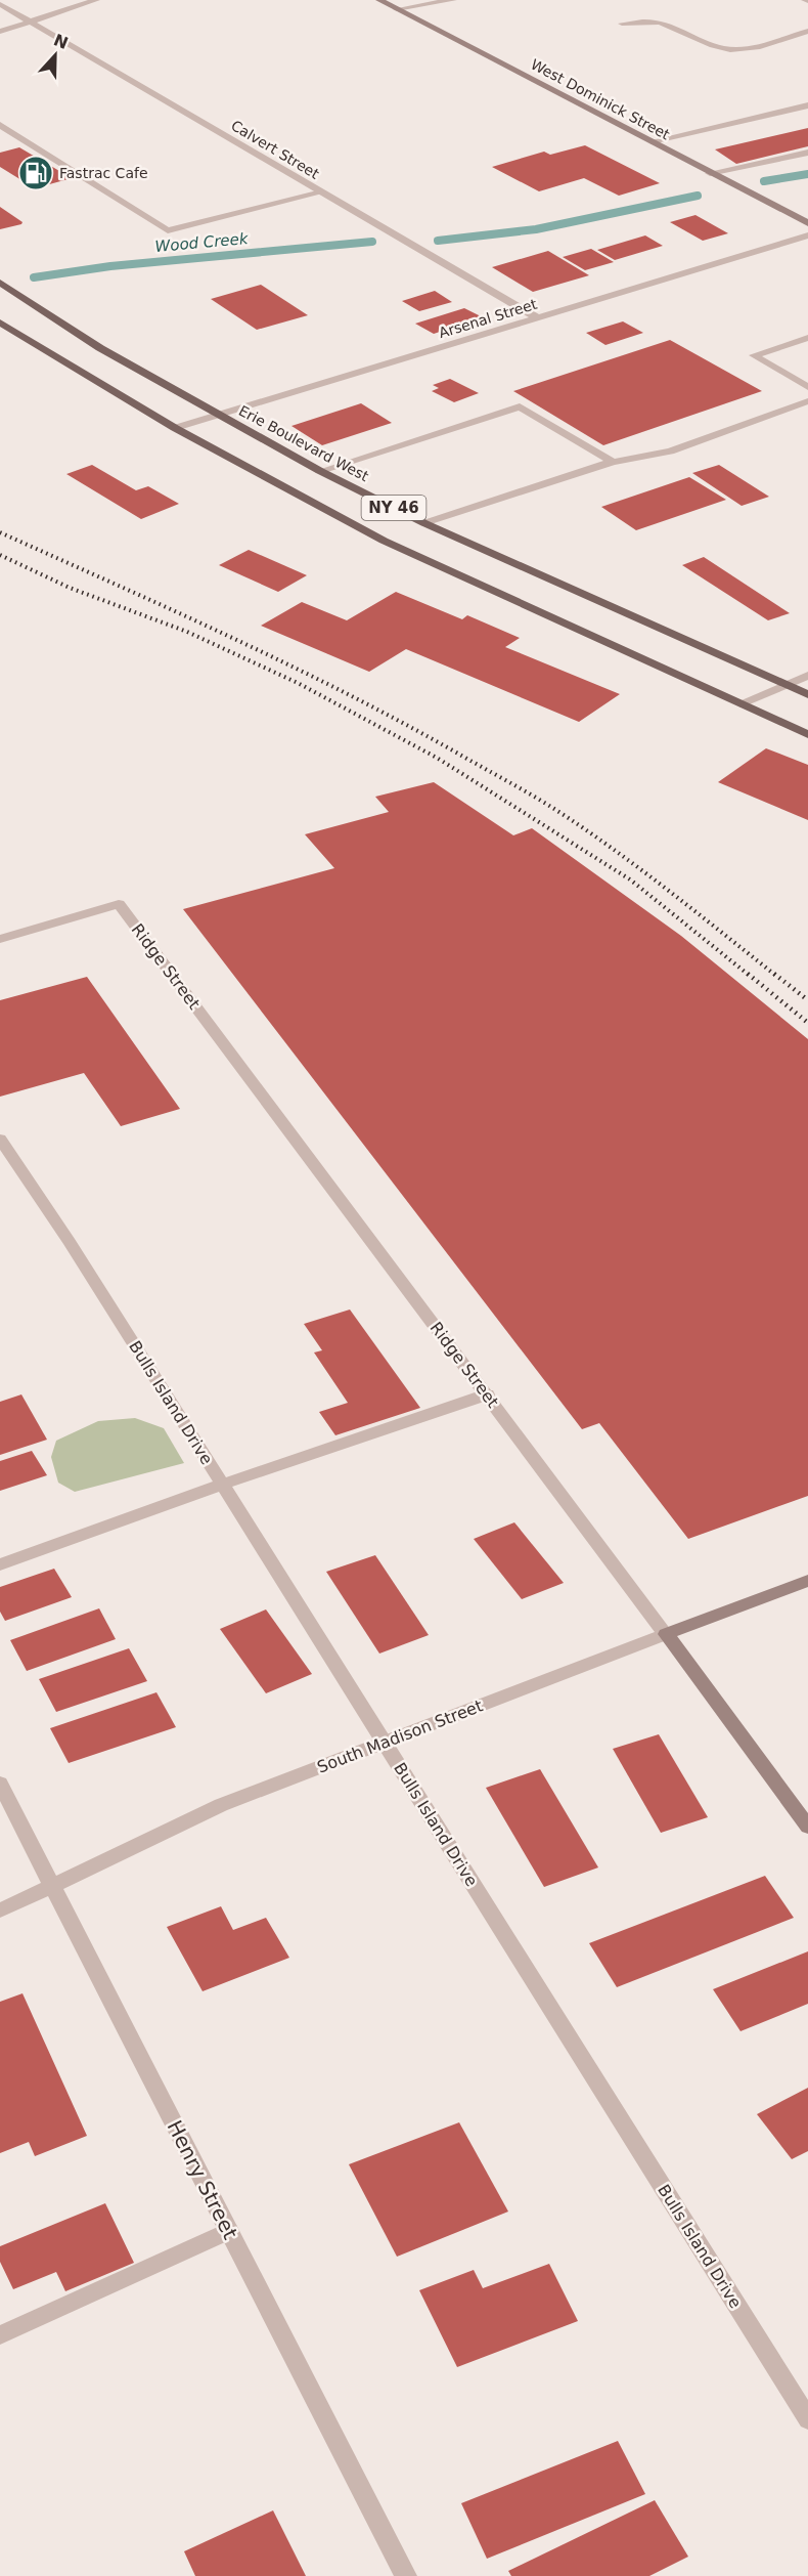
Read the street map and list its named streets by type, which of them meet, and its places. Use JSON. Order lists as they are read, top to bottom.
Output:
{
  "streets": {
    "main road": ["Erie Boulevard West", "NY 46"],
    "street": [
      "West Dominick Street",
      "Calvert Street",
      "Arsenal Street",
      "Ridge Street",
      "Bulls Island Drive",
      "South Madison Street",
      "Henry Street"
    ]
  },
  "crossings": [
    ["Calvert Street", "Arsenal Street"],
    ["Arsenal Street", "Erie Boulevard West"],
    ["Arsenal Street", "NY 46"],
    ["Ridge Street", "South Madison Street"],
    ["Bulls Island Drive", "South Madison Street"],
    ["South Madison Street", "Henry Street"]
  ],
  "water": ["Wood Creek"],
  "places": {
    "fuel station": ["Fastrac Cafe"]
  },
  "north": "top"
}
